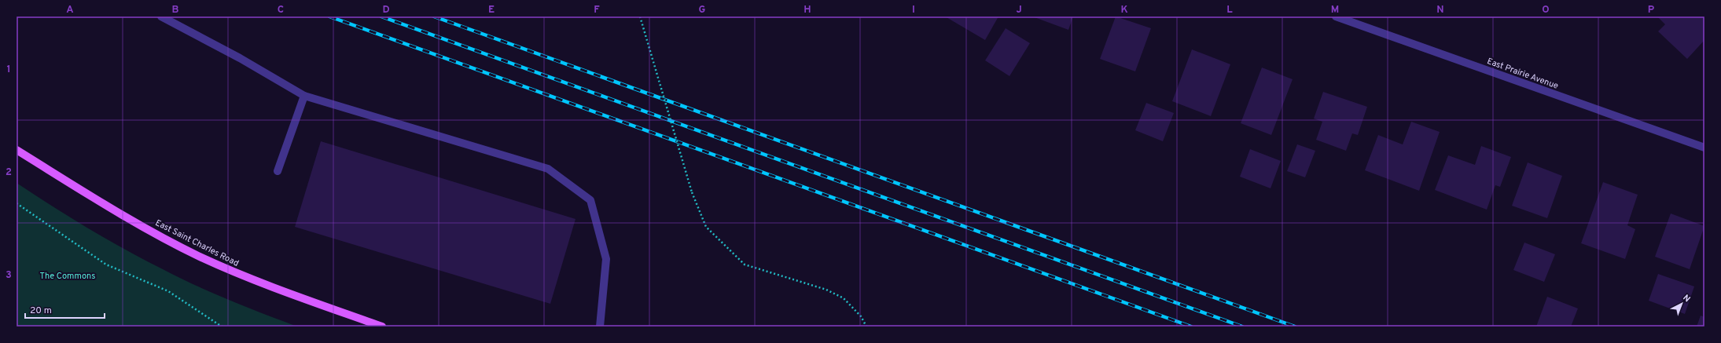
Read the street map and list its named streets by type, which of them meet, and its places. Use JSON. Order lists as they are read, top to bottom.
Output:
{
  "streets": {
    "main road": ["East Saint Charles Road"],
    "street": ["East Prairie Avenue"]
  },
  "parks": ["The Commons"],
  "scale_bar": "20 m",
  "north": "top right",
  "grid": {
    "columns": [
      "A",
      "B",
      "C",
      "D",
      "E",
      "F",
      "G",
      "H",
      "I",
      "J",
      "K",
      "L",
      "M",
      "N",
      "O",
      "P"
    ],
    "rows": ["1", "2", "3"]
  }
}
